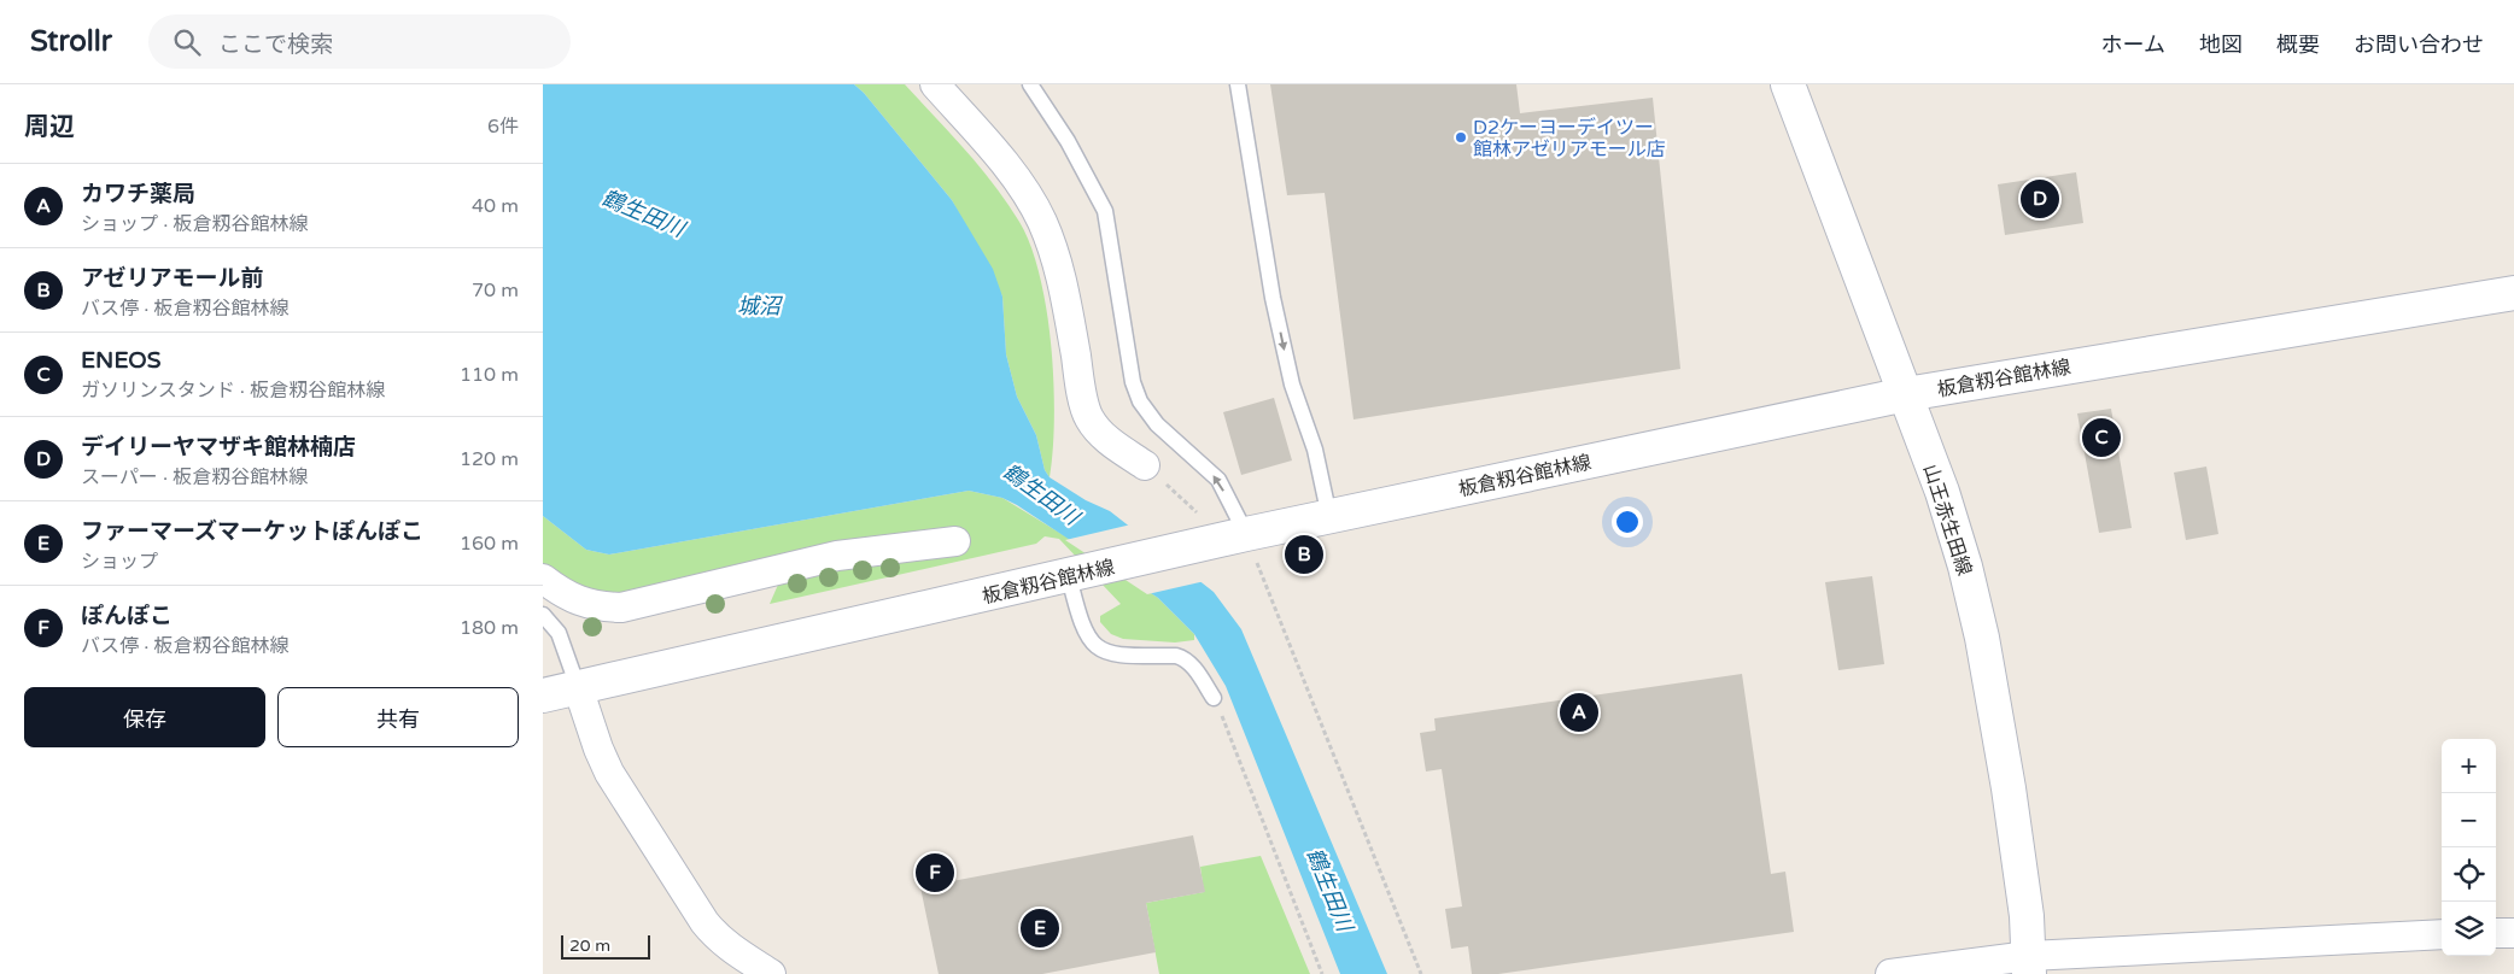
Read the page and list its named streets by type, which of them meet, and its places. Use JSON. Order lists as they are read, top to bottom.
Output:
{
  "streets": {
    "main road": ["板倉籾谷館林線", "山王赤生田線"]
  },
  "crossings": [
    ["板倉籾谷館林線", "山王赤生田線"]
  ],
  "water": ["鶴生田川", "城沼"],
  "places": ["D2ケーヨーデイツー 館林アゼリアモール店"],
  "scale_bar": "20 m",
  "page": {
    "header": "Strollr",
    "search": "ここで検索",
    "nav": [
      "ホーム",
      "地図",
      "概要",
      "お問い合わせ"
    ],
    "heading": ["周辺", "6件"],
    "list": [
      {
        "mark": "A",
        "name": "カワチ薬局",
        "note": "ショップ · 板倉籾谷館林線",
        "value": "40 m"
      },
      {
        "mark": "B",
        "name": "アゼリアモール前",
        "note": "バス停 · 板倉籾谷館林線",
        "value": "70 m"
      },
      {
        "mark": "C",
        "name": "ENEOS",
        "note": "ガソリンスタンド · 板倉籾谷館林線",
        "value": "110 m"
      },
      {
        "mark": "D",
        "name": "デイリーヤマザキ館林楠店",
        "note": "スーパー · 板倉籾谷館林線",
        "value": "120 m"
      },
      {
        "mark": "E",
        "name": "ファーマーズマーケットぽんぽこ",
        "note": "ショップ",
        "value": "160 m"
      },
      {
        "mark": "F",
        "name": "ぽんぽこ",
        "note": "バス停 · 板倉籾谷館林線",
        "value": "180 m"
      }
    ],
    "pins": [
      "D",
      "C",
      "B",
      "A",
      "F",
      "E"
    ],
    "buttons": ["保存", "共有"],
    "map_buttons": ["+", "−"],
    "scale": "20 m"
  }
}
